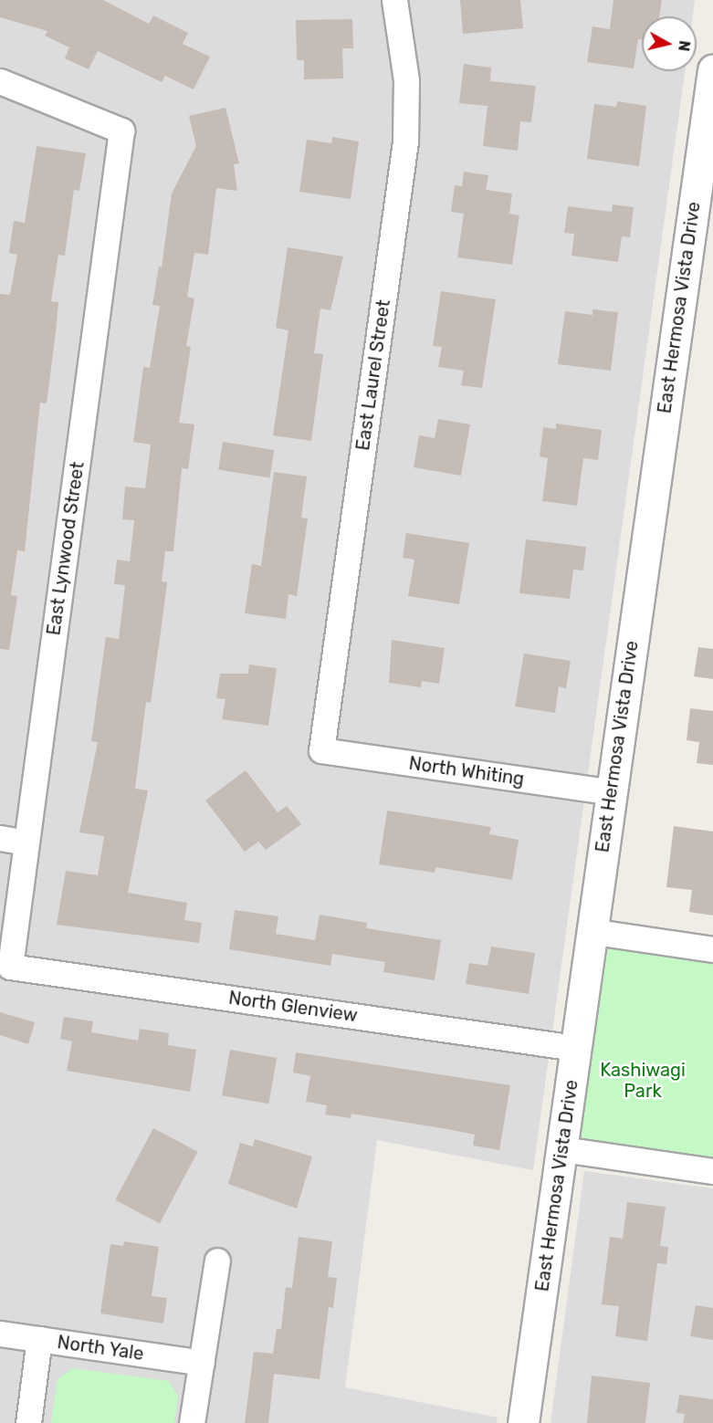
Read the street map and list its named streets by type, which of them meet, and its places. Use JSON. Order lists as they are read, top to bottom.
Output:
{
  "streets": {
    "street": [
      "East Hermosa Vista Drive",
      "East Laurel Street",
      "East Lynwood Street",
      "North Whiting",
      "North Glenview",
      "North Yale"
    ]
  },
  "crossings": [
    ["East Hermosa Vista Drive", "North Whiting"],
    ["East Hermosa Vista Drive", "North Glenview"],
    ["East Laurel Street", "North Whiting"],
    ["East Lynwood Street", "North Glenview"]
  ],
  "parks": ["Kashiwagi Park"],
  "north": "right"
}
